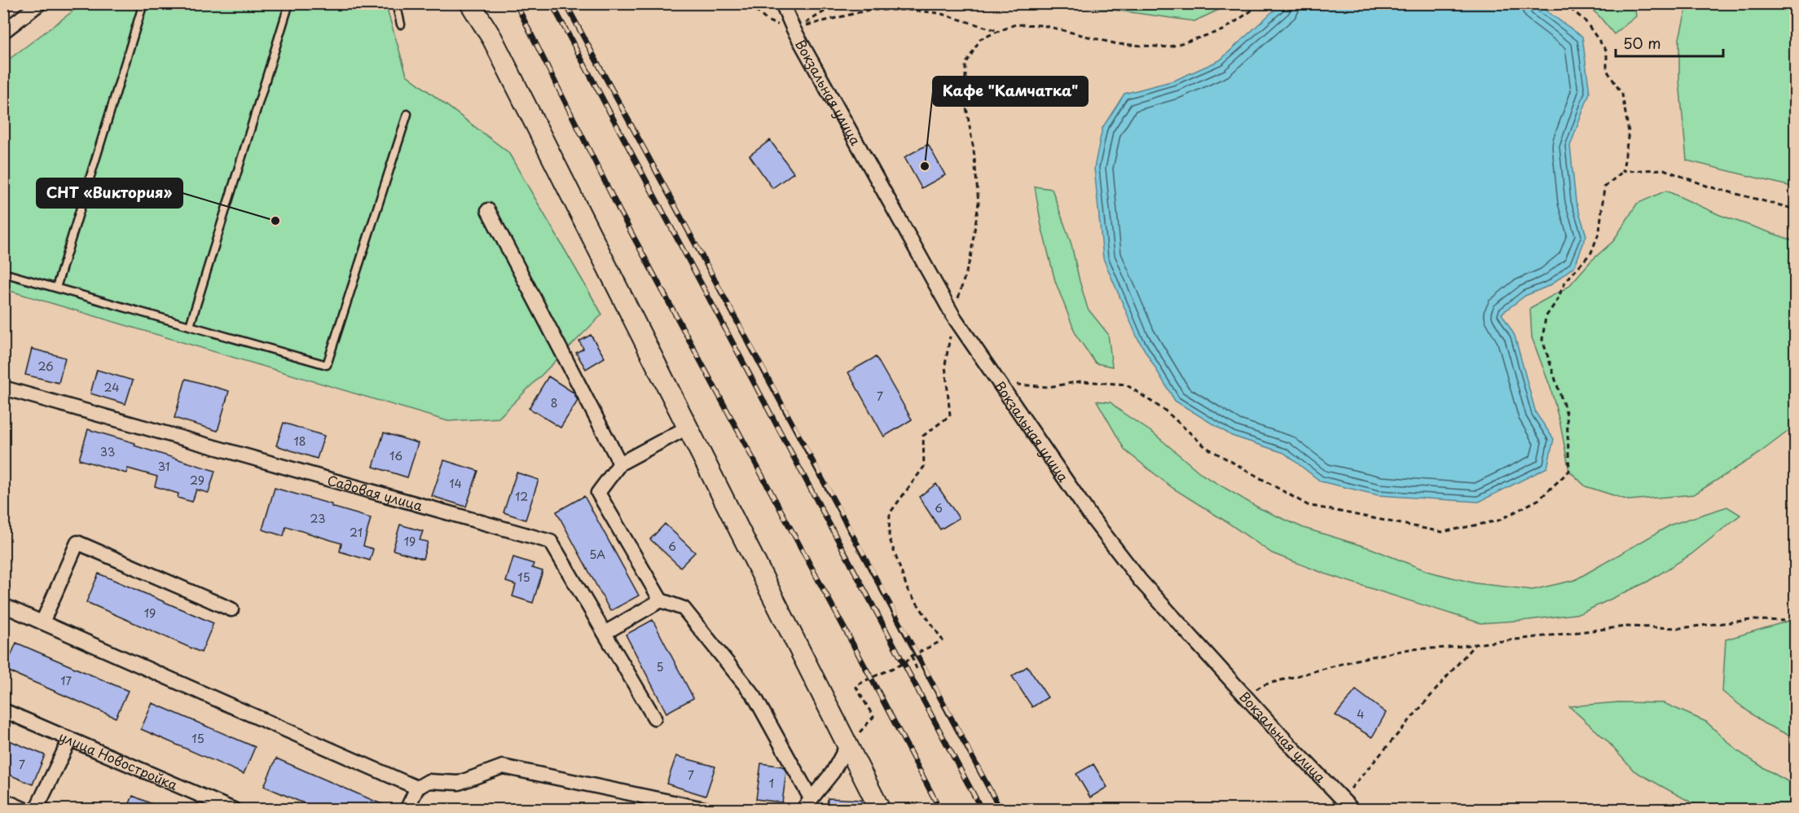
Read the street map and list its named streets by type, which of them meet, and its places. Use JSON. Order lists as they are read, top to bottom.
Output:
{
  "streets": {
    "street": ["Вокзальная улица", "Садовая улица", "улица Новостройка"]
  },
  "places": ["Кафе \"Камчатка\"", "СНТ «Виктория»"],
  "house_numbers": [
    "26",
    "24",
    "7",
    "8",
    "18",
    "33",
    "16",
    "31",
    "29",
    "14",
    "12",
    "6",
    "23",
    "21",
    "19",
    "6",
    "5А",
    "15",
    "19",
    "5",
    "17",
    "4",
    "15",
    "7",
    "7",
    "1"
  ],
  "scale_bar": "50 m"
}
